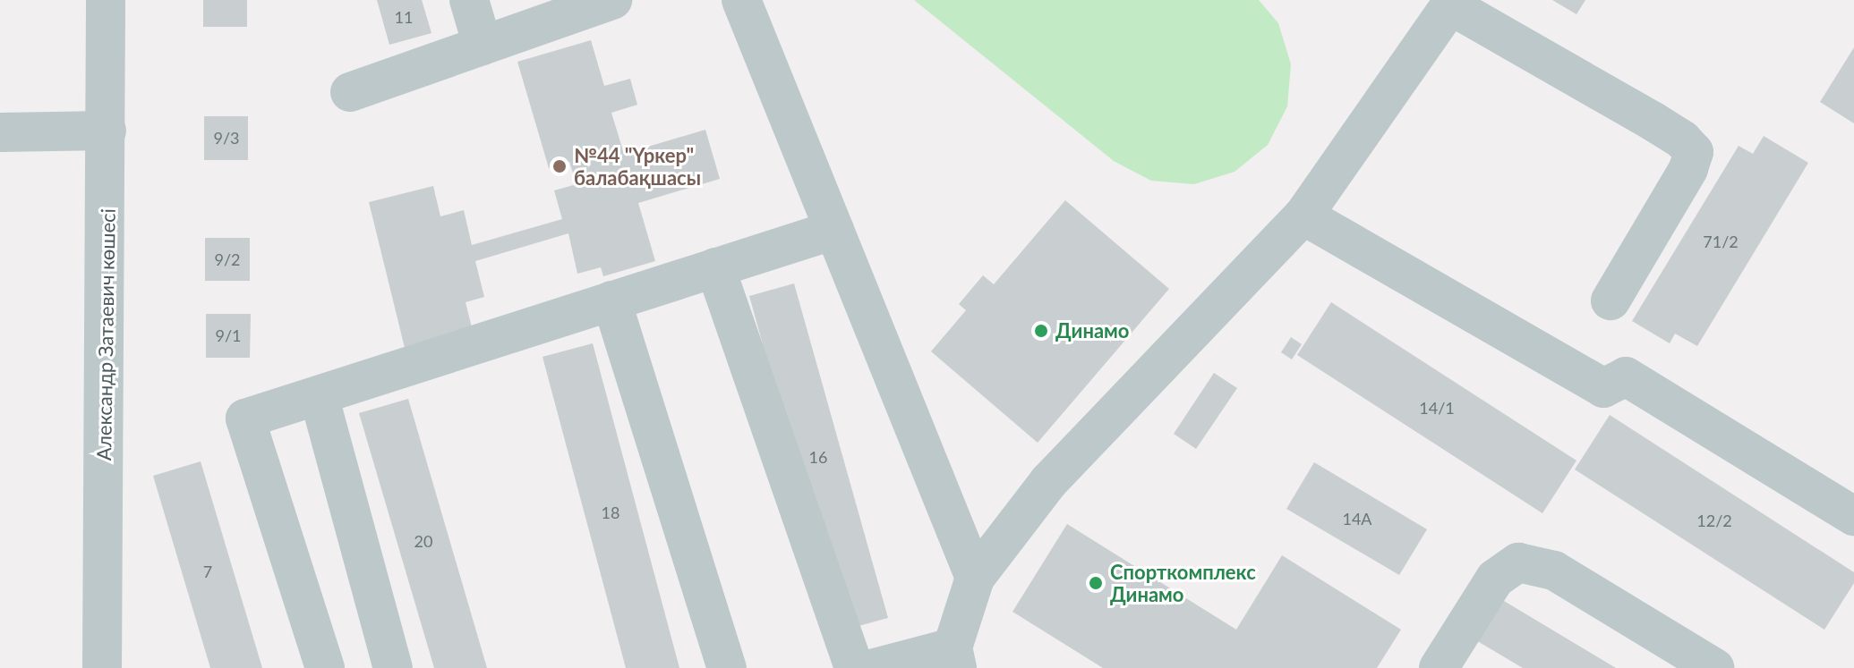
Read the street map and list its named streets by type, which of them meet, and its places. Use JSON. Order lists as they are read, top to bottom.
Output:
{
  "streets": {
    "street": ["Александр Затаевич көшесі"]
  },
  "places": ["№44 \"Үркер\" балабақшасы", "Динамо", "Спорткомплекс Динамо"],
  "house_numbers": [
    "11",
    "9/3",
    "71/2",
    "9/2",
    "9/1",
    "14/1",
    "16",
    "18",
    "14А",
    "12/2",
    "20",
    "7"
  ]
}
